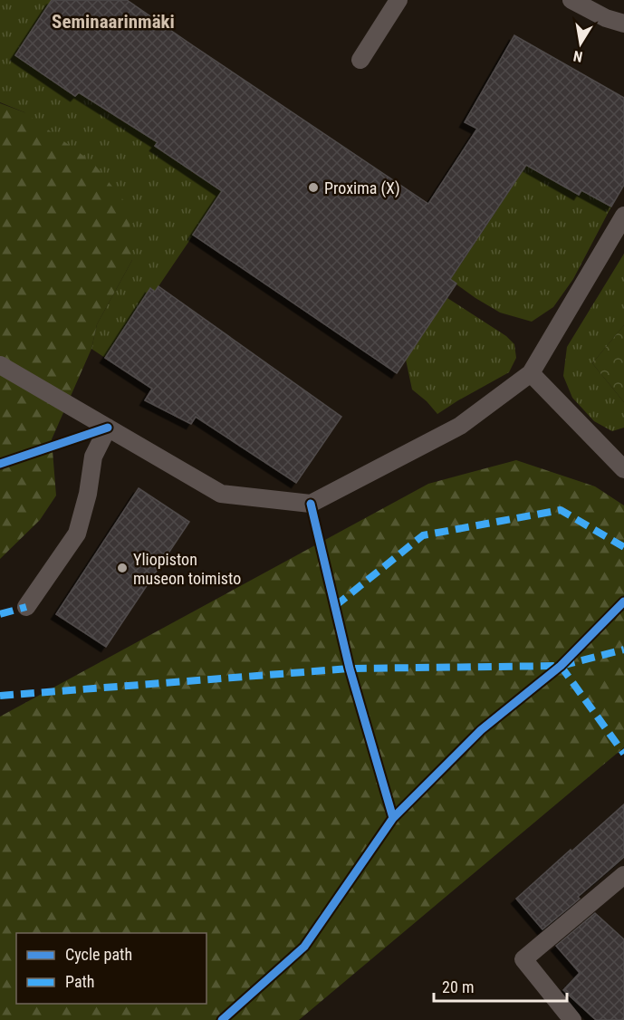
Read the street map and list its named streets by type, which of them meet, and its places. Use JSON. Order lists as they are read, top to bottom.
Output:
{
  "districts": ["Seminaarinmäki"],
  "places": ["Proxima (X)", "Yliopiston museon toimisto"],
  "legend": ["Cycle path", "Path"],
  "scale_bar": "20 m",
  "north": "bottom"
}
